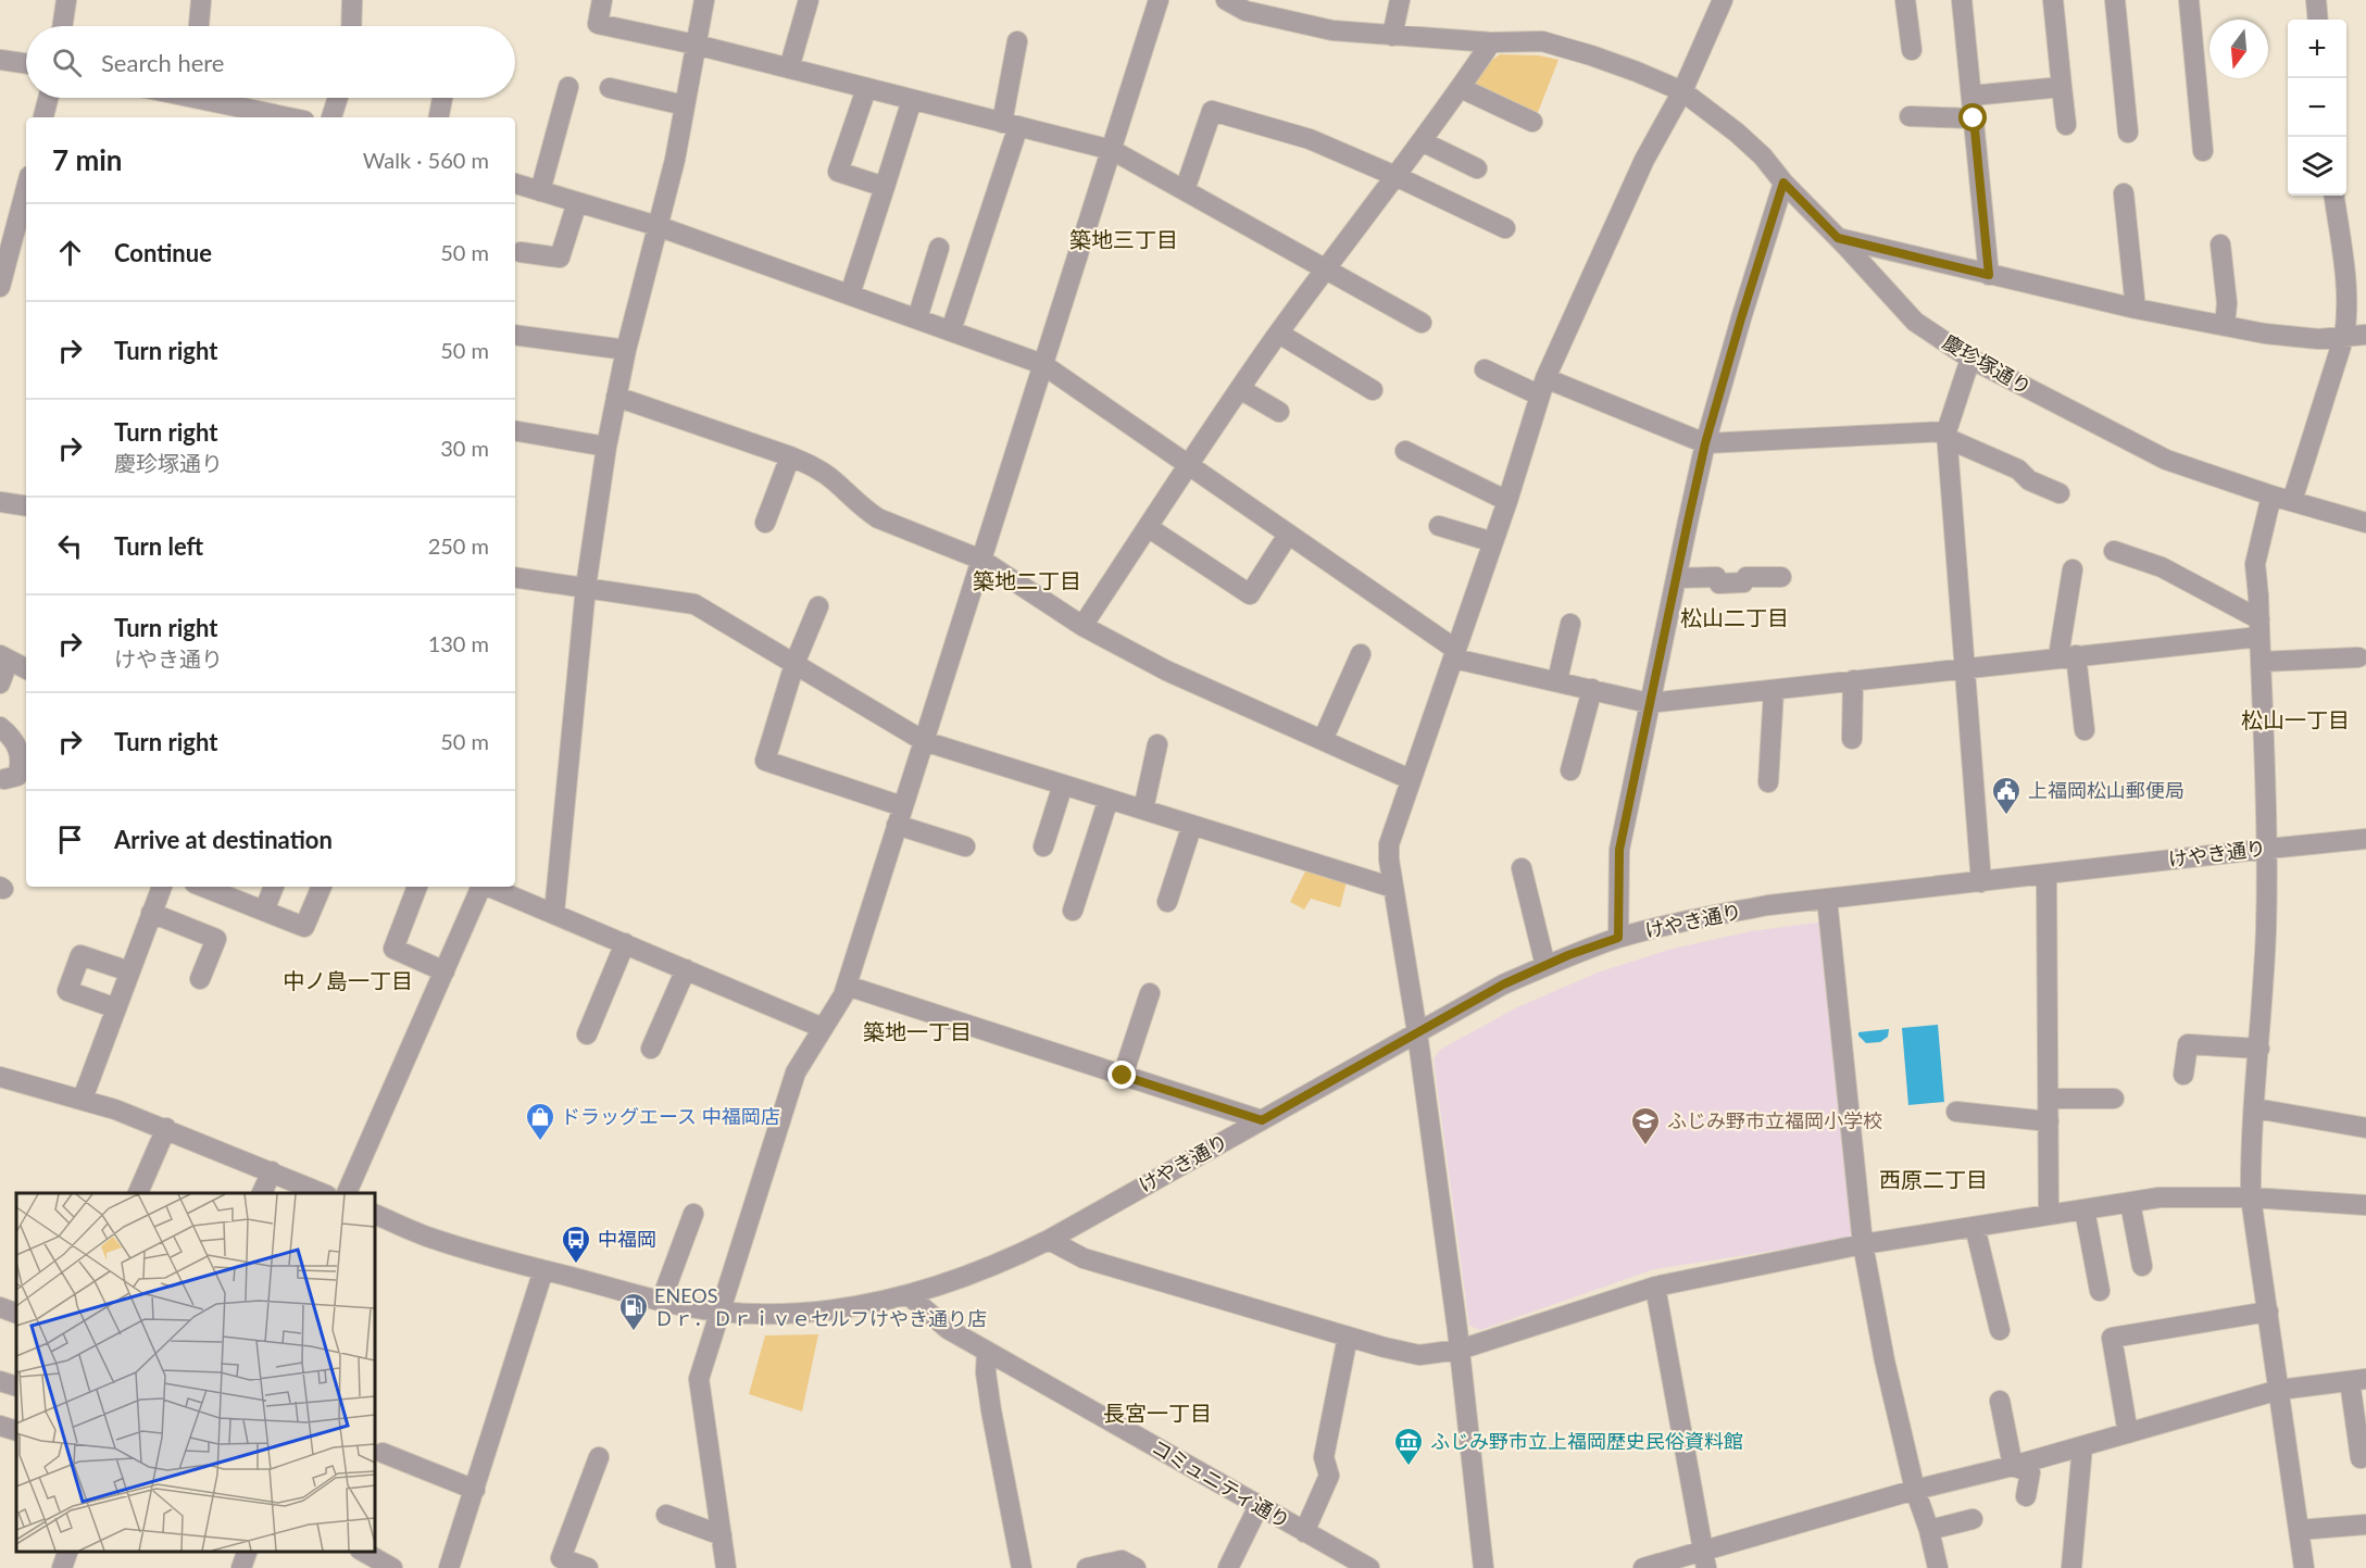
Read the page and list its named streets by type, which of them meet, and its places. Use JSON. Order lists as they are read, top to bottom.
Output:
{
  "streets": {
    "street": ["慶珍塚通り", "けやき通り", "コミュニティ通り"]
  },
  "crossings": [
    ["けやき通り", "コミュニティ通り"]
  ],
  "districts": [
    "築地三丁目",
    "築地二丁目",
    "松山二丁目",
    "松山一丁目",
    "中ノ島一丁目",
    "築地一丁目",
    "西原二丁目",
    "長宮一丁目"
  ],
  "places": {
    "public building": ["上福岡松山郵便局"],
    "shop": ["ドラッグエース 中福岡店"],
    "school or university": ["ふじみ野市立福岡小学校"],
    "bus stop": ["中福岡"],
    "fuel station": ["ENEOS Ｄｒ．Ｄｒｉｖｅセルフけやき通り店"],
    "museum": ["ふじみ野市立上福岡歴史民俗資料館"]
  },
  "north": "bottom",
  "page": {
    "map_buttons": ["+", "−"],
    "search": "Search here",
    "heading": ["7 min", "Walk · 560 m"],
    "list": [
      ["Continue", "50 m"],
      ["Turn right", "50 m"],
      ["Turn right", "慶珍塚通り", "30 m"],
      ["Turn left", "250 m"],
      ["Turn right", "けやき通り", "130 m"],
      ["Turn right", "50 m"],
      "Arrive at destination"
    ]
  }
}
